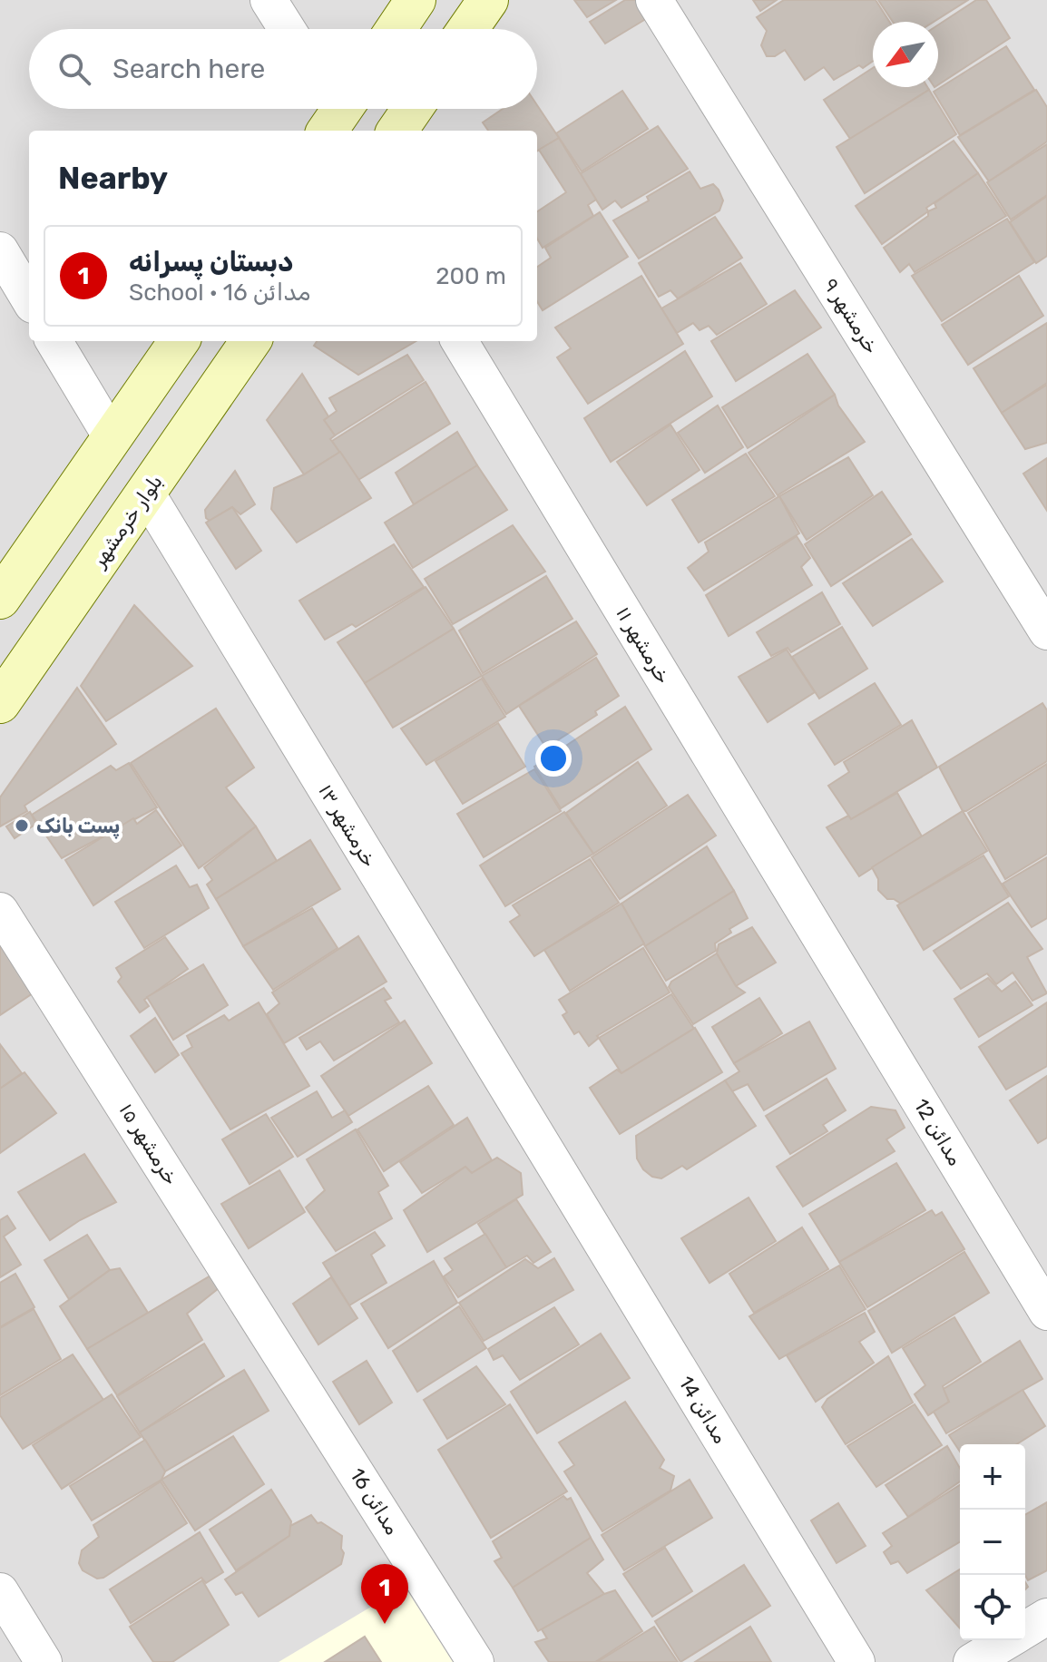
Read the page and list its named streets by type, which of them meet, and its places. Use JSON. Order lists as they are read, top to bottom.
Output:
{
  "streets": {
    "main road": ["بلوار خرمشهر"],
    "street": [
      "خرمشهر ۹",
      "خرمشهر ۱۱",
      "خرمشهر ۱۳",
      "مدائن 12",
      "خرمشهر ۱۵",
      "مدائن 14",
      "مدائن 16"
    ]
  },
  "crossings": [
    ["بلوار خرمشهر", "خرمشهر ۱۳"],
    ["خرمشهر ۱۱", "مدائن 12"],
    ["خرمشهر ۱۳", "مدائن 14"],
    ["خرمشهر ۱۵", "مدائن 16"]
  ],
  "places": ["پست بانک"],
  "north": "bottom left",
  "page": {
    "search": "Search here",
    "heading": "Nearby",
    "list": [
      {
        "mark": "1",
        "name": "دبستان پسرانه",
        "note": "School · مدائن 16",
        "value": "200 m"
      }
    ],
    "map_buttons": ["+", "−"],
    "pins": "1"
  }
}
